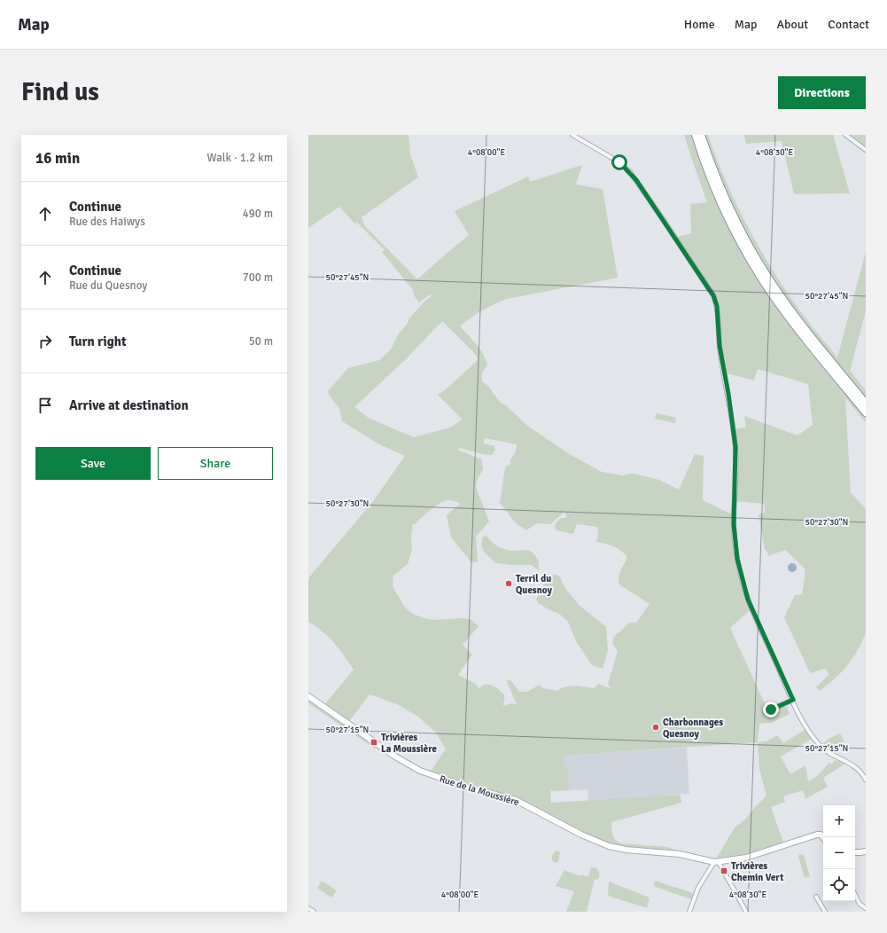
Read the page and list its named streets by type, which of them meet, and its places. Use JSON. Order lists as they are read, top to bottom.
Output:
{
  "streets": {
    "street": ["Rue de la Moussière"]
  },
  "places": {
    "other": ["Terril du Quesnoy", "Charbonnages Quesnoy"],
    "transit": ["Trivières La Moussière", "Trivières Chemin Vert"]
  },
  "page": {
    "header": "Map",
    "nav": [
      "Home",
      "Map",
      "About",
      "Contact"
    ],
    "buttons": [
      "Directions",
      ["Save", "Share"]
    ],
    "title": "Find us",
    "heading": ["16 min", "Walk · 1.2 km"],
    "list": [
      ["Continue", "Rue des Haiwys", "490 m"],
      ["Continue", "Rue du Quesnoy", "700 m"],
      ["Turn right", "50 m"],
      "Arrive at destination"
    ],
    "map_buttons": ["+", "−"]
  },
  "coordinates": [
    "4°08'00\"E",
    "4°08'30\"E",
    "50°27'45\"N",
    "50°27'30\"N",
    "50°27'15\"N"
  ]
}
